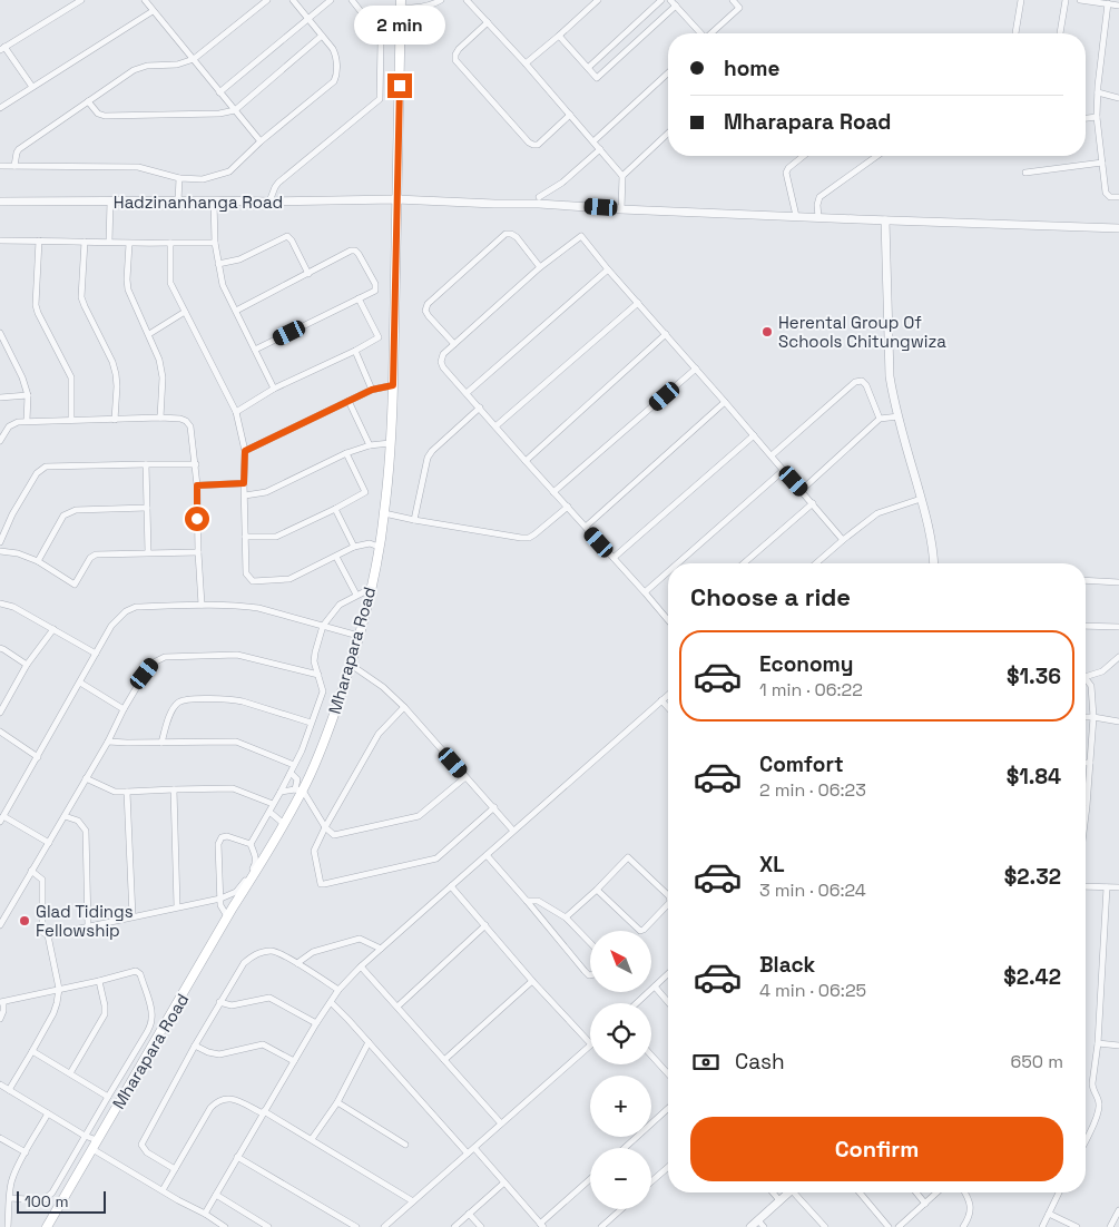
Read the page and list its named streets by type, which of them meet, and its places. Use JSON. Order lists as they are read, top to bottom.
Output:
{
  "streets": {
    "main road": ["Mharapara Road"],
    "street": ["Hadzinanhanga Road"]
  },
  "crossings": [
    ["Hadzinanhanga Road", "Mharapara Road"]
  ],
  "places": ["Herental Group Of Schools Chitungwiza", "Glad Tidings Fellowship"],
  "scale_bar": "100 m",
  "north": "top left",
  "page": {
    "bubble": "2 min",
    "banner": ["home", "Mharapara Road"],
    "heading": "Choose a ride",
    "list": [
      {
        "name": "Economy",
        "note": "1 min · 06:22",
        "value": "$1.36"
      },
      {
        "name": "Comfort",
        "note": "2 min · 06:23",
        "value": "$1.84"
      },
      {
        "name": "XL",
        "note": "3 min · 06:24",
        "value": "$2.32"
      },
      {
        "name": "Black",
        "note": "4 min · 06:25",
        "value": "$2.42"
      }
    ],
    "map_buttons": ["+", "−"],
    "pay": ["Cash", "650 m"],
    "buttons": "Confirm",
    "scale": "100 m"
  }
}
